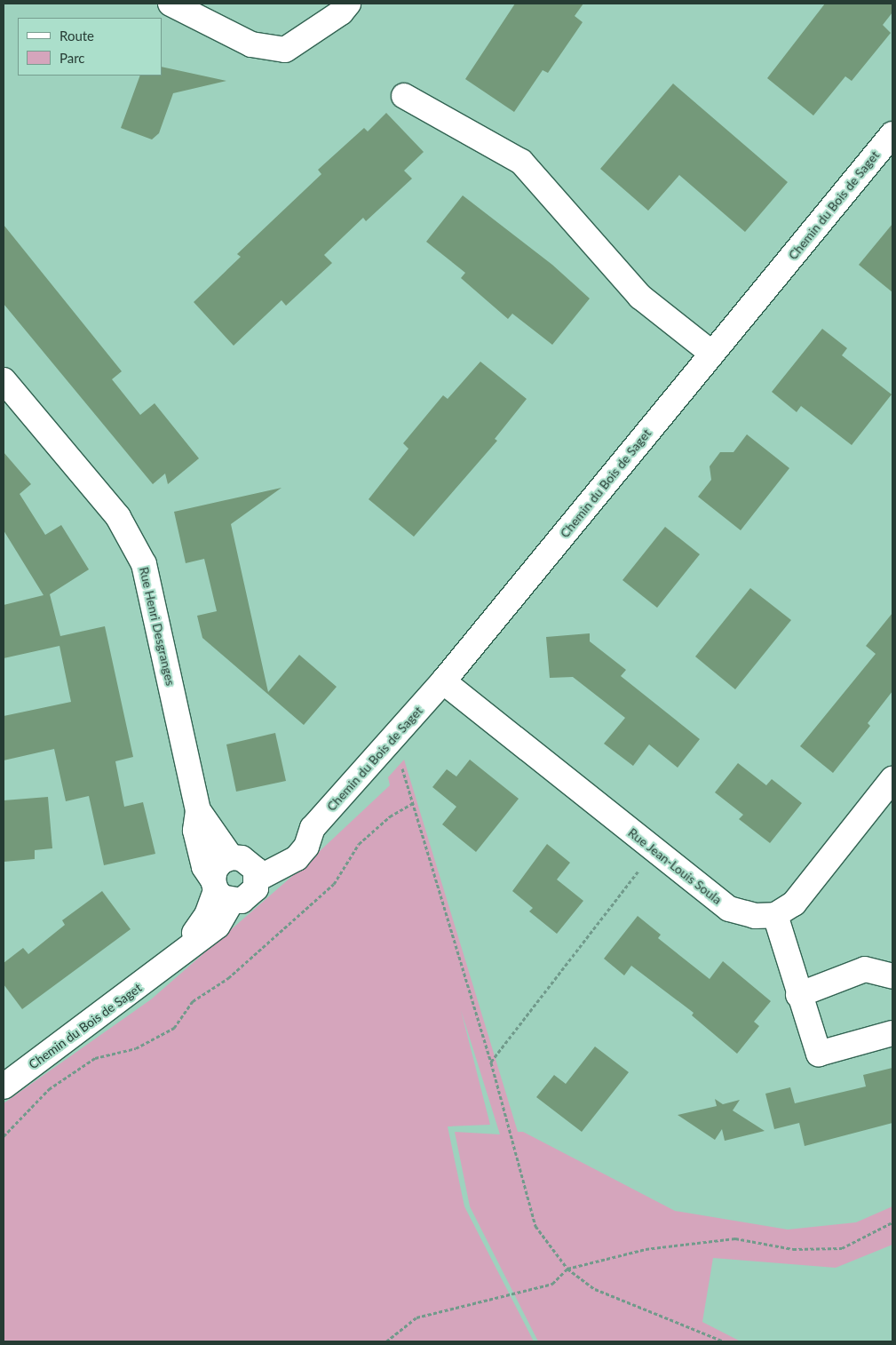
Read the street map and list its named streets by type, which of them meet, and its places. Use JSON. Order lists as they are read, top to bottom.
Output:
{
  "streets": {
    "street": ["Chemin du Bois de Saget", "Rue Henri Desgranges", "Rue Jean-Louis Soula"]
  },
  "crossings": [
    ["Chemin du Bois de Saget", "Rue Henri Desgranges"],
    ["Chemin du Bois de Saget", "Rue Jean-Louis Soula"]
  ],
  "legend": ["Route", "Parc"]
}
